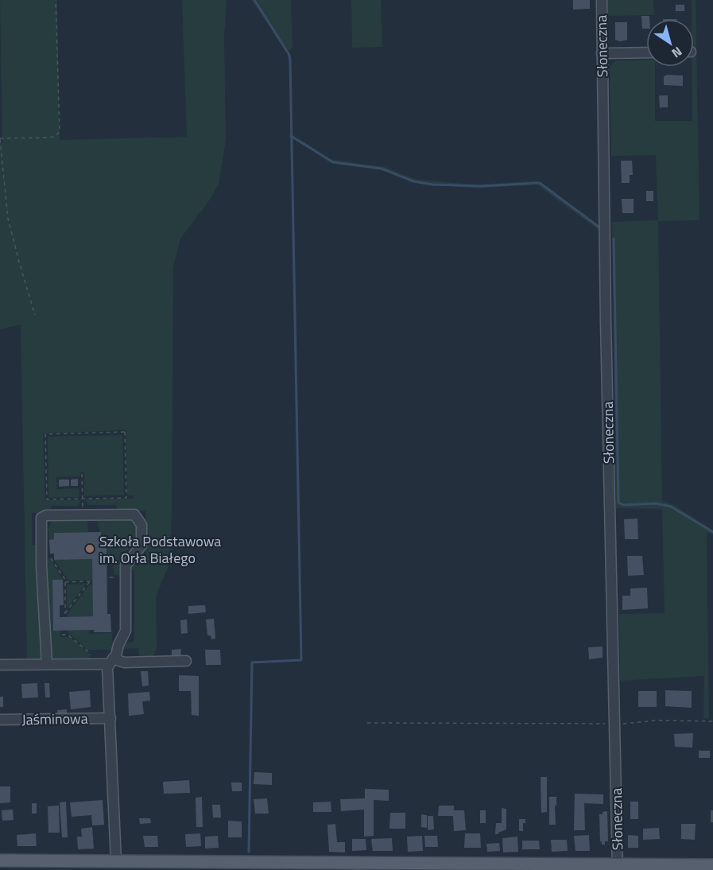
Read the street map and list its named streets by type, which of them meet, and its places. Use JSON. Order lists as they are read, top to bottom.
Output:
{
  "streets": {
    "street": ["Słoneczna", "Jaśminowa"]
  },
  "places": ["Szkoła Podstawowa im. Orła Białego"],
  "north": "bottom right"
}
